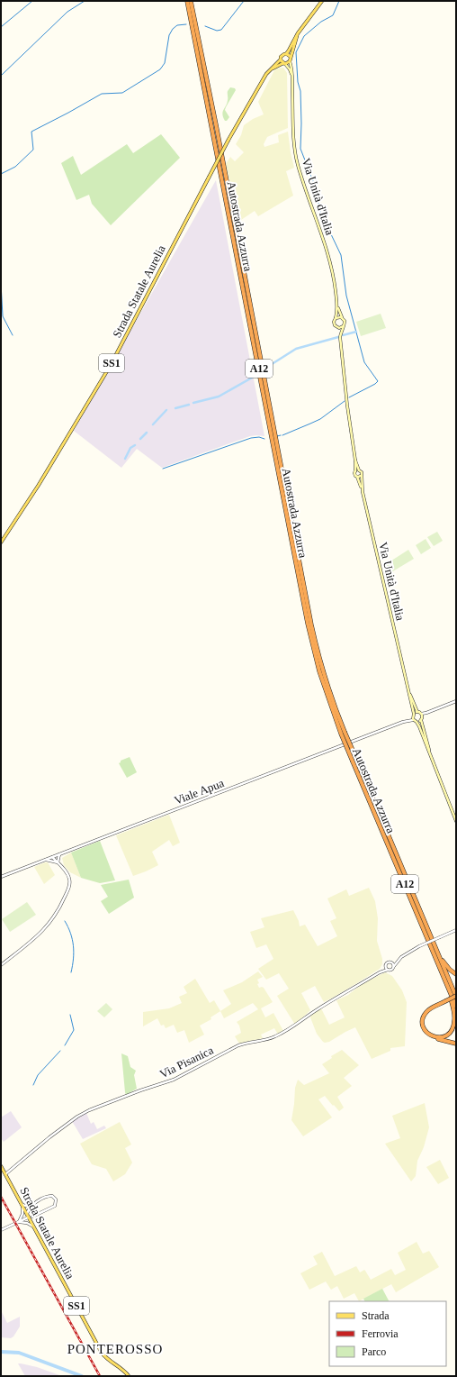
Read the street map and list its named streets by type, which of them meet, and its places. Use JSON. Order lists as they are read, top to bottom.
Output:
{
  "streets": {
    "highway": ["Autostrada Azzurra", "A12"],
    "main road": ["Via Unità d'Italia", "Strada Statale Aurelia", "SS1"],
    "street": ["Viale Apua", "Via Pisanica"]
  },
  "crossings": [
    ["Via Unità d'Italia", "Strada Statale Aurelia"],
    ["Strada Statale Aurelia", "Via Pisanica"]
  ],
  "districts": ["PONTEROSSO"],
  "legend": ["Strada", "Ferrovia", "Parco"]
}
